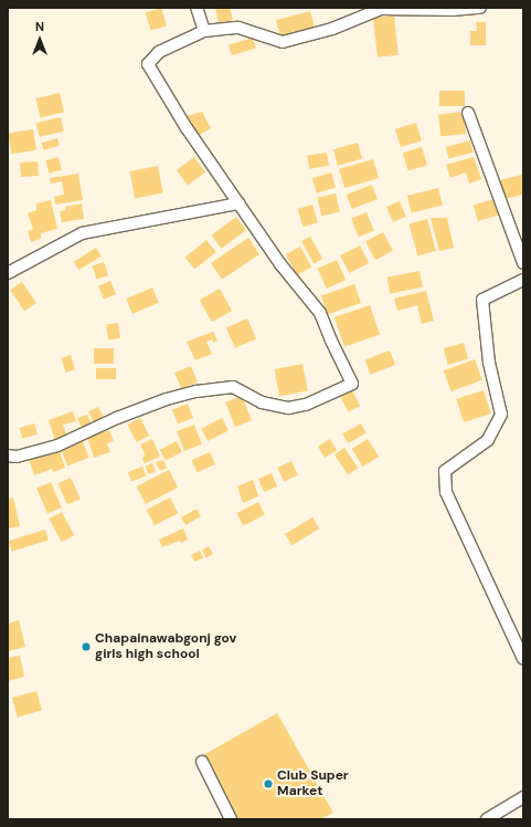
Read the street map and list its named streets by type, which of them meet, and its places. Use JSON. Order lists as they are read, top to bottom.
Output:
{
  "places": ["Chapainawabgonj gov girls high school", "Club Super Market"],
  "north": "top"
}
